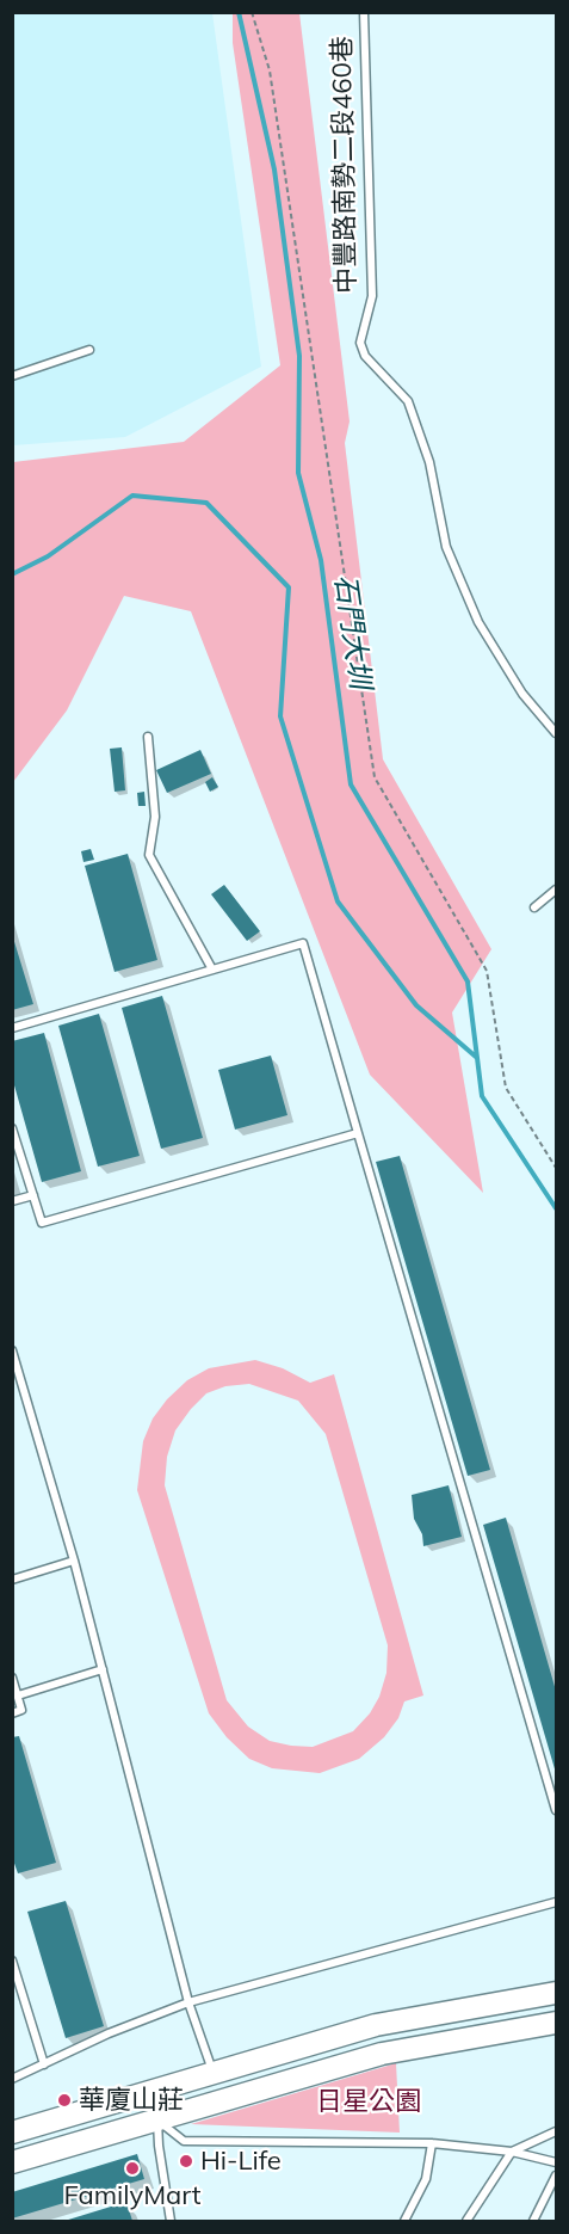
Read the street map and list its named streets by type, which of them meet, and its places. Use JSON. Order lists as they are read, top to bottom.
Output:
{
  "streets": {
    "lane": ["中豐路南勢二段460巷"]
  },
  "water": ["石門大圳"],
  "parks": ["日星公園"],
  "places": ["華廈山莊", "Hi-Life", "FamilyMart"]
}
